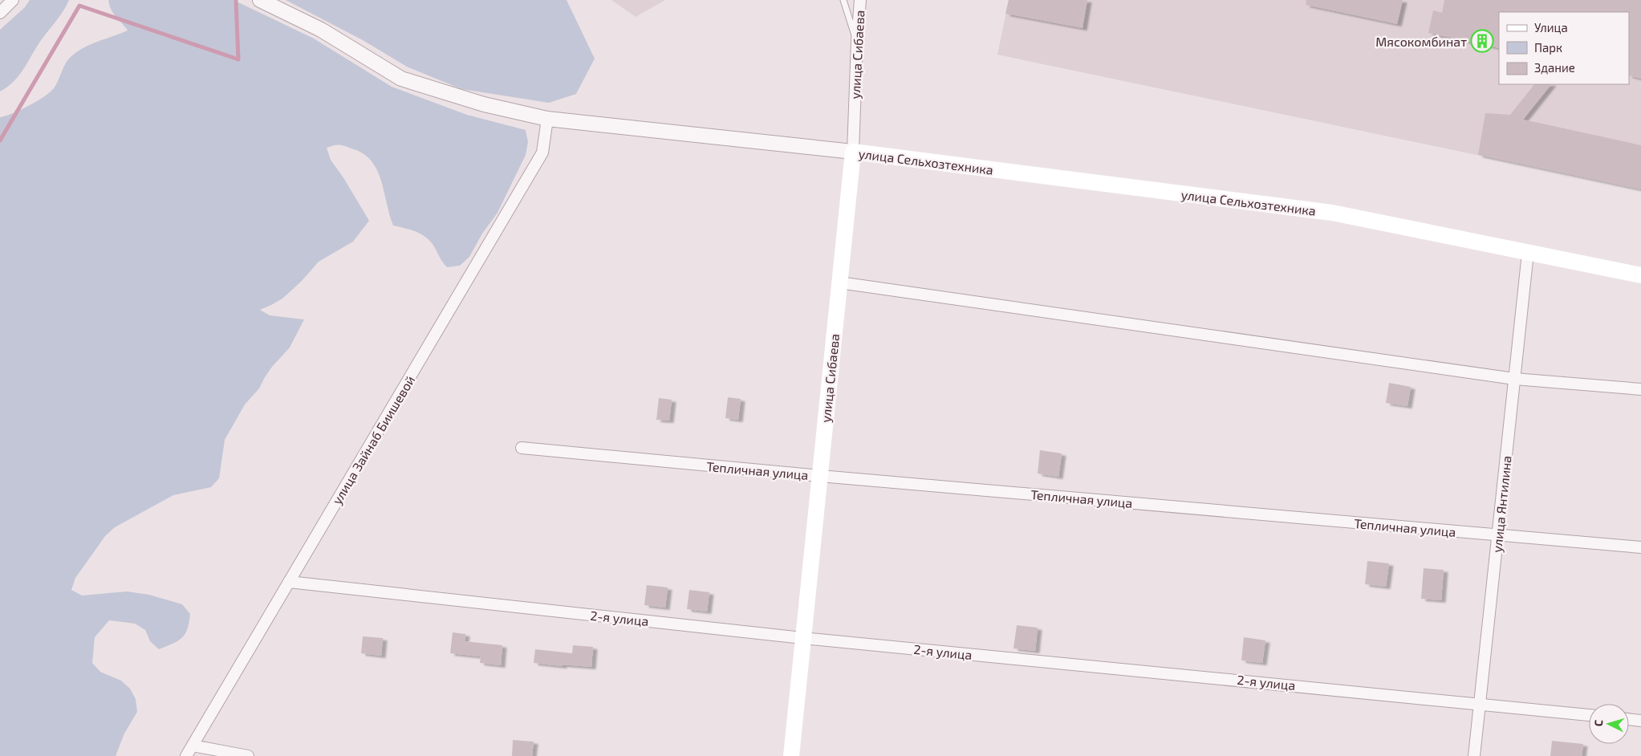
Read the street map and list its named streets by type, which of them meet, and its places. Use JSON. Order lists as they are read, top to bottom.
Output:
{
  "streets": {
    "main road": ["улица Сибаева", "улица Сельхозтехника"],
    "street": [
      "улица Зайнаб Биишевой",
      "Тепличная улица",
      "улица Янтилина",
      "2-я улица"
    ]
  },
  "crossings": [
    ["улица Сибаева", "улица Сельхозтехника"],
    ["улица Сибаева", "Тепличная улица"],
    ["улица Сибаева", "2-я улица"],
    ["улица Сельхозтехника", "улица Янтилина"],
    ["улица Зайнаб Биишевой", "2-я улица"],
    ["Тепличная улица", "улица Янтилина"],
    ["улица Янтилина", "2-я улица"]
  ],
  "places": {
    "building": ["Мясокомбинат"]
  },
  "legend": ["Улица", "Парк", "Здание"],
  "north": "left"
}
